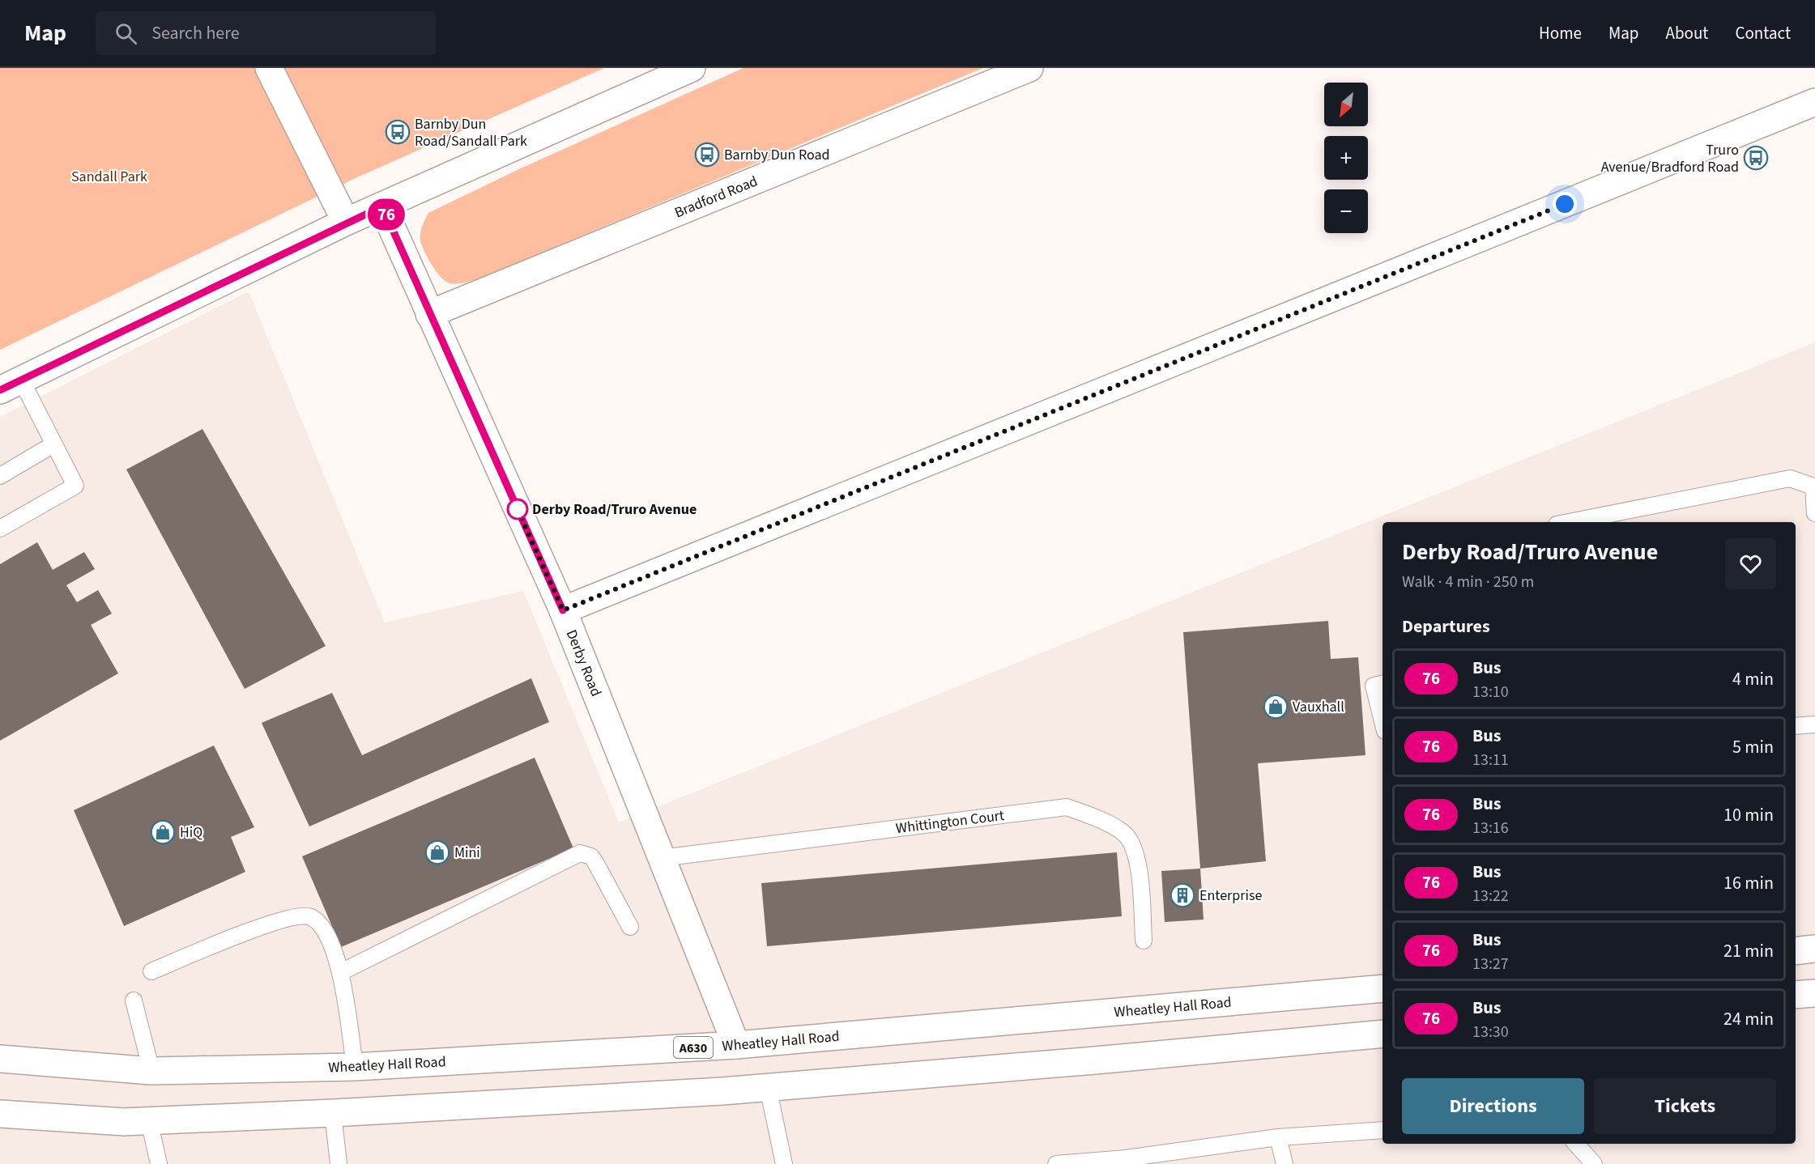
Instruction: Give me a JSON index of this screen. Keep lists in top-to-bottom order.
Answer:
{
  "streets": {
    "main road": [
      "Bradford Road",
      "Derby Road",
      "Wheatley Hall Road",
      "A630"
    ],
    "lane": ["Whittington Court"]
  },
  "crossings": [
    ["Bradford Road", "Derby Road"],
    ["Derby Road", "Whittington Court"],
    ["Derby Road", "Wheatley Hall Road"]
  ],
  "parks": ["Sandall Park"],
  "places": {
    "bus stop": ["Barnby Dun Road/Sandall Park", "Barnby Dun Road", "Truro Avenue/Bradford Road"],
    "other": ["Derby Road/Truro Avenue"],
    "shop": ["Vauxhall", "HiQ", "Mini"],
    "building": ["Enterprise"]
  },
  "lines": ["bus line 76"],
  "north": "bottom left",
  "page": {
    "header": "Map",
    "search": "Search here",
    "nav": [
      "Home",
      "Map",
      "About",
      "Contact"
    ],
    "on_map": "76",
    "map_buttons": ["+", "−"],
    "heading": [
      ["Derby Road/Truro Avenue", "Walk · 4 min · 250 m"],
      "Departures"
    ],
    "list": [
      {
        "mark": "76",
        "name": "Bus",
        "note": "13:10",
        "value": "4 min"
      },
      {
        "mark": "76",
        "name": "Bus",
        "note": "13:11",
        "value": "5 min"
      },
      {
        "mark": "76",
        "name": "Bus",
        "note": "13:16",
        "value": "10 min"
      },
      {
        "mark": "76",
        "name": "Bus",
        "note": "13:22",
        "value": "16 min"
      },
      {
        "mark": "76",
        "name": "Bus",
        "note": "13:27",
        "value": "21 min"
      },
      {
        "mark": "76",
        "name": "Bus",
        "note": "13:30",
        "value": "24 min"
      }
    ],
    "buttons": ["Directions", "Tickets"]
  }
}
